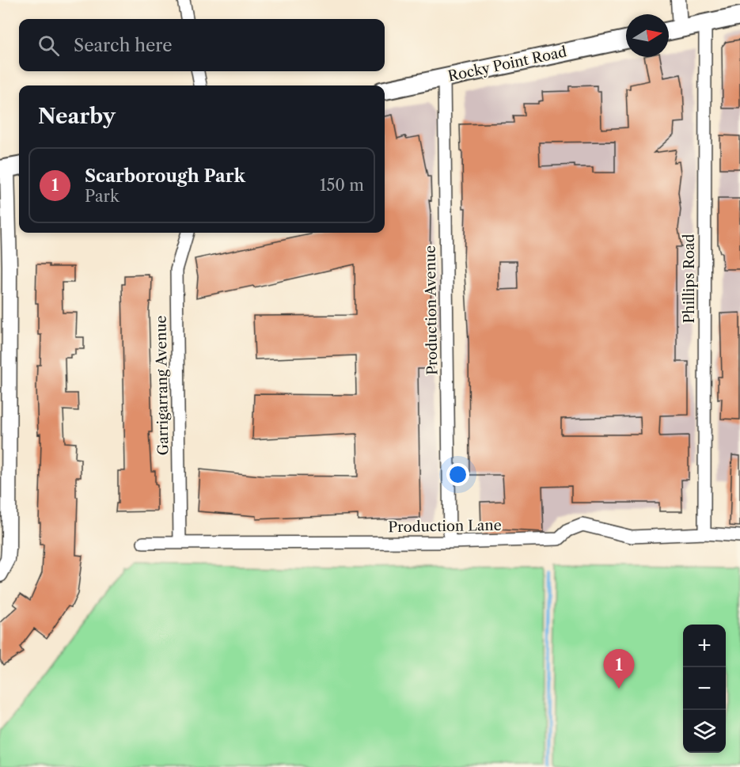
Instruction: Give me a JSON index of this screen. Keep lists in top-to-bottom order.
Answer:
{
  "streets": {
    "main road": ["Rocky Point Road"],
    "street": [
      "Phillips Road",
      "Production Avenue",
      "Garrigarrang Avenue",
      "Production Lane"
    ]
  },
  "crossings": [
    ["Rocky Point Road", "Production Avenue"],
    ["Phillips Road", "Production Lane"],
    ["Production Avenue", "Production Lane"],
    ["Garrigarrang Avenue", "Production Lane"]
  ],
  "north": "right",
  "page": {
    "search": "Search here",
    "heading": "Nearby",
    "list": [
      {
        "mark": "1",
        "name": "Scarborough Park",
        "note": "Park",
        "value": "150 m"
      }
    ],
    "map_buttons": ["+", "−"],
    "pins": "1"
  }
}
